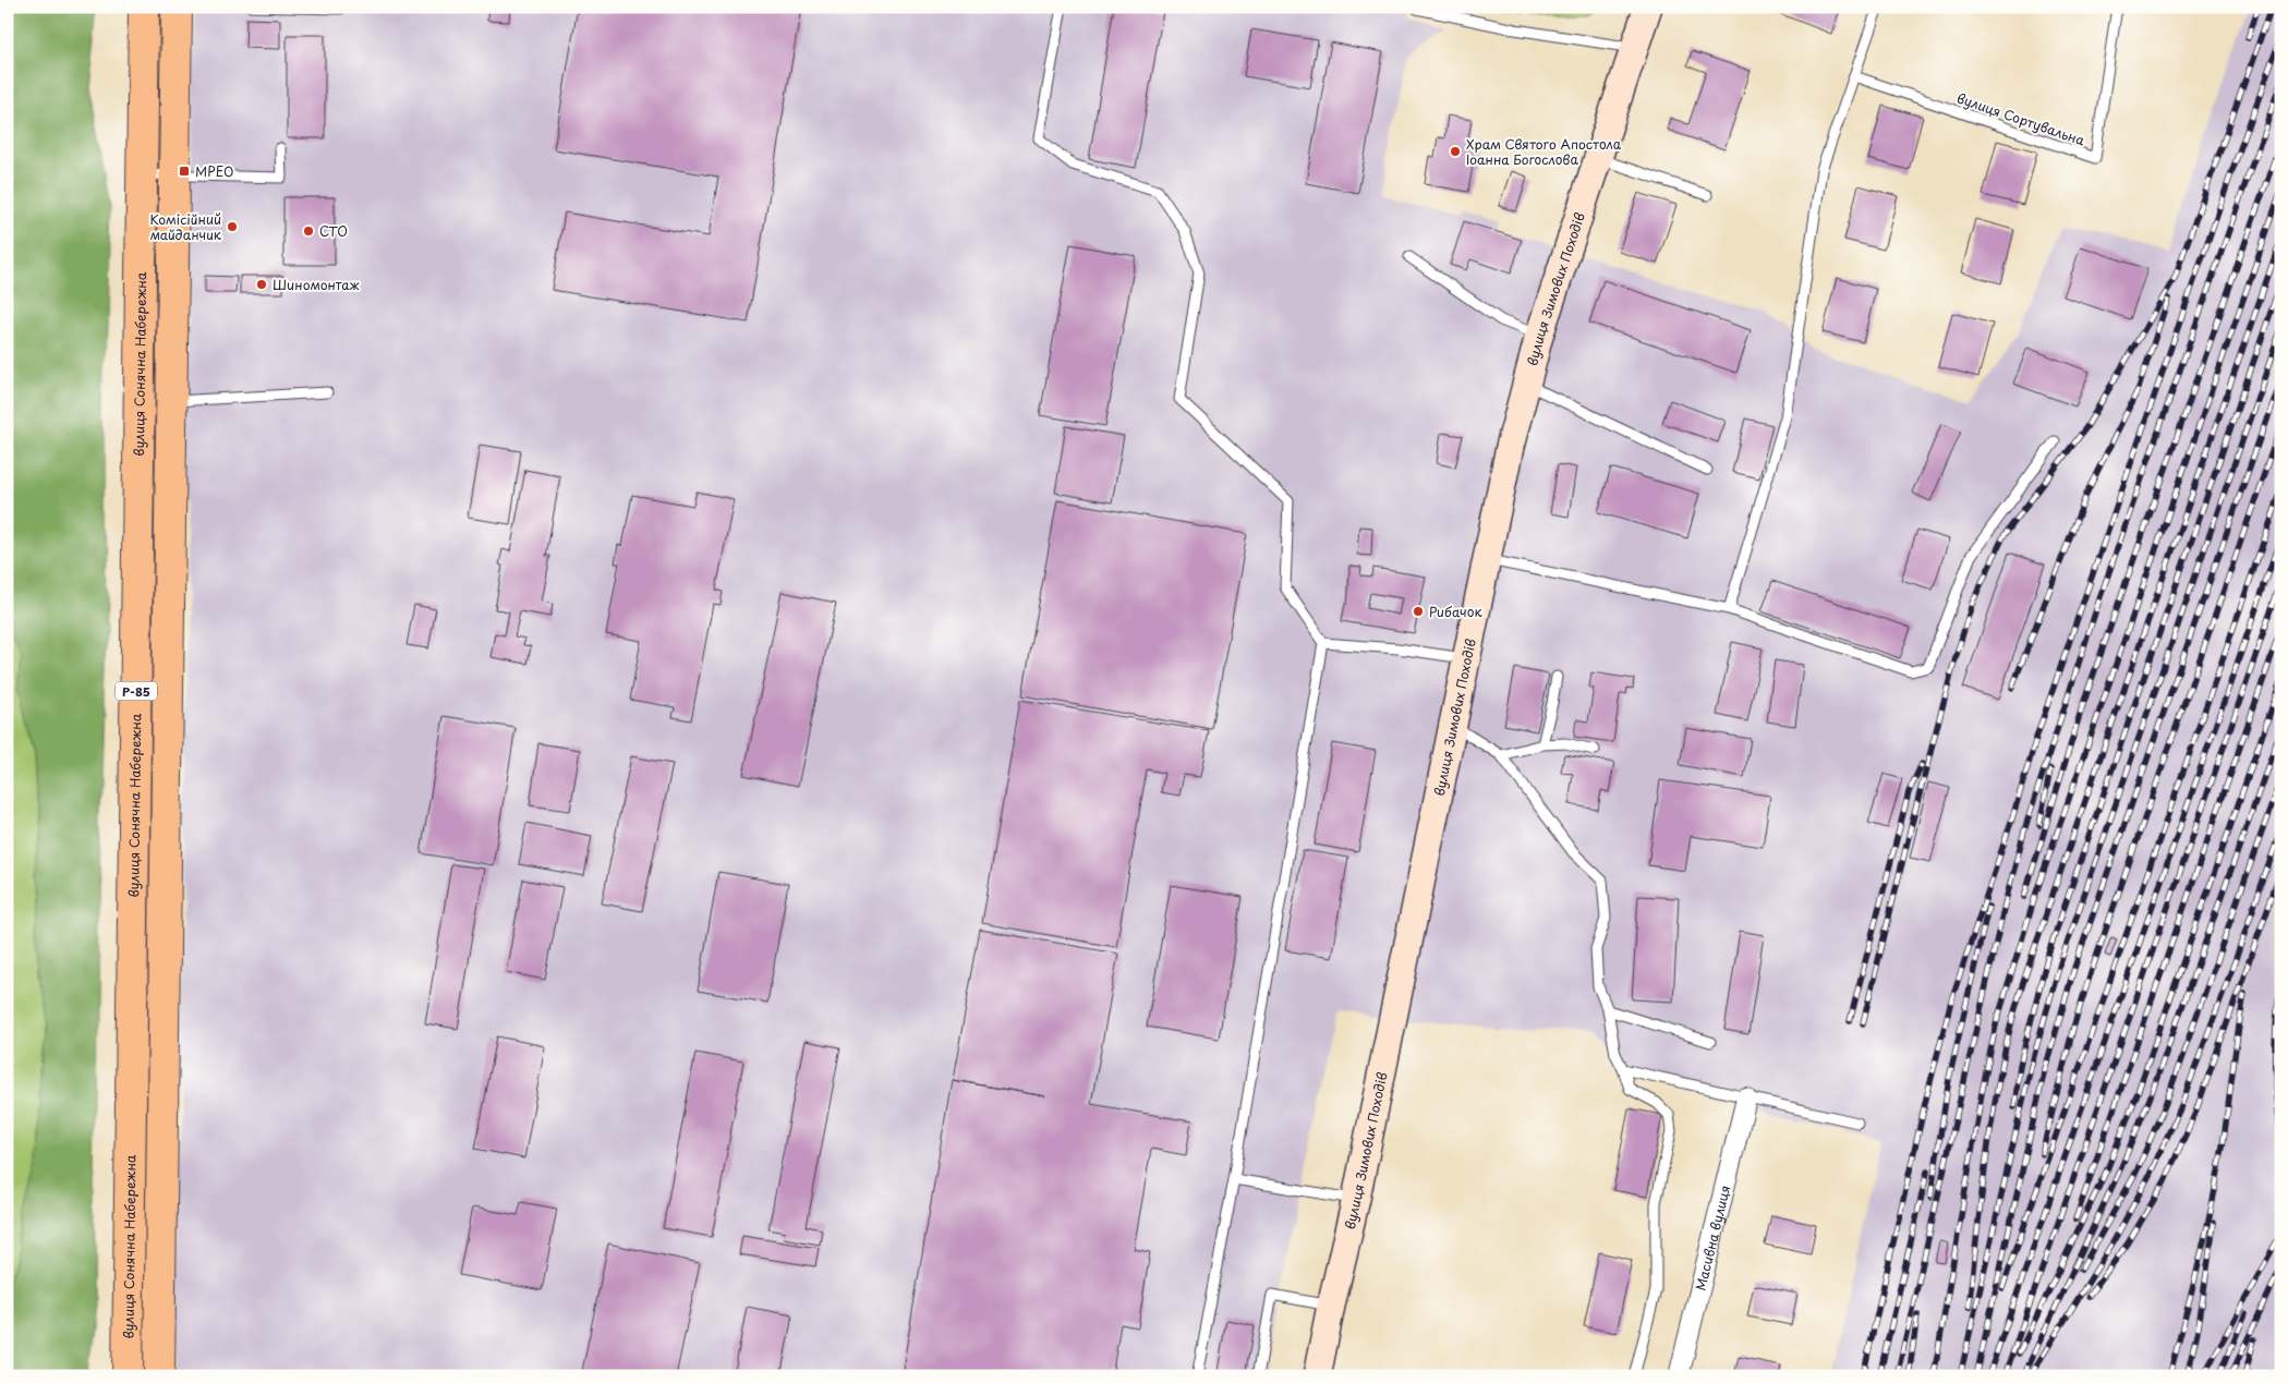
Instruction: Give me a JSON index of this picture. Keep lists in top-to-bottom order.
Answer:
{
  "streets": {
    "main road": ["вулиця Зимових Походів", "вулиця Сонячна Набережна", "Р-85"],
    "street": ["Масивна вулиця"],
    "lane": ["вулиця Сортувальна"]
  },
  "places": {
    "other": [
      "Храм Святого Апостола Іоанна Богослова",
      "Комісійний майданчик",
      "СТО",
      "Шиномонтаж",
      "Рибачок"
    ],
    "transit": ["МРЕО"]
  }
}
